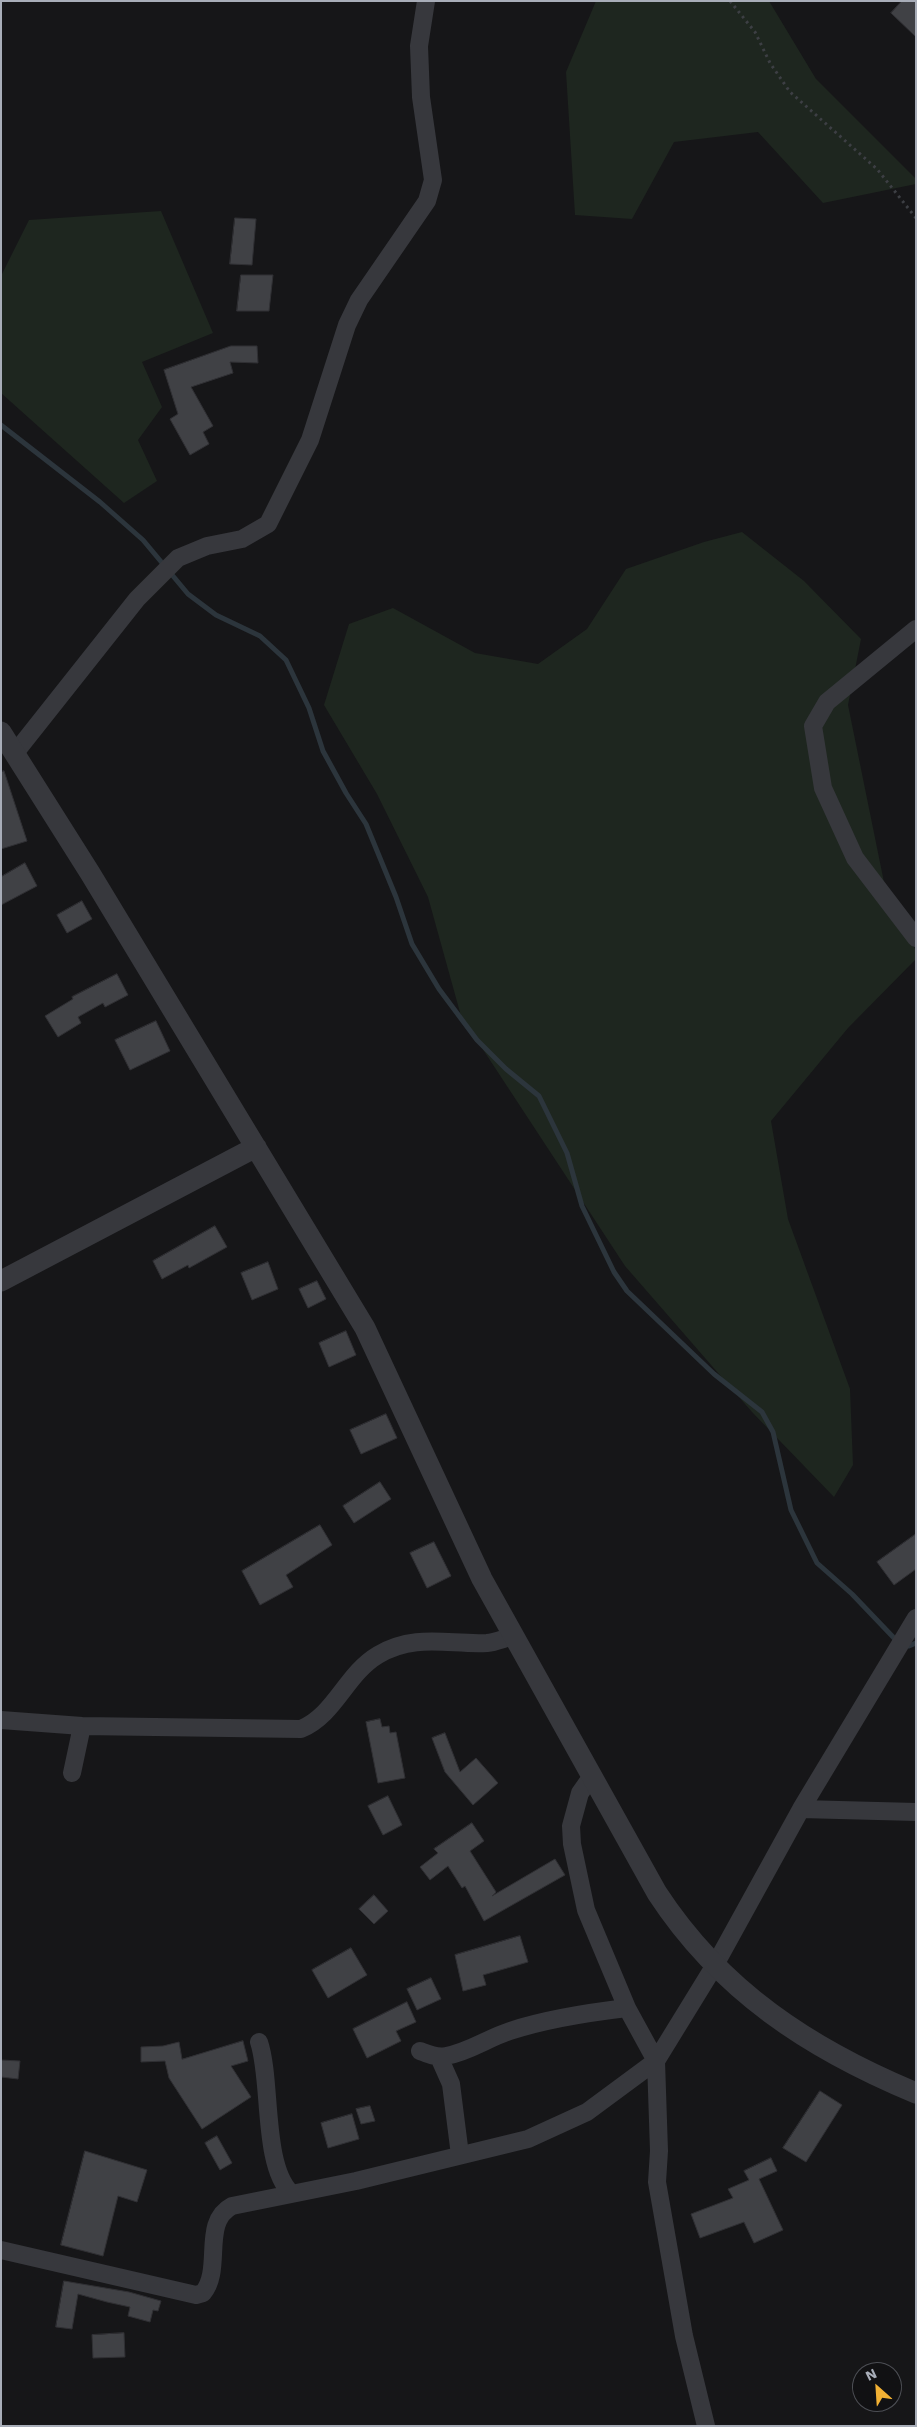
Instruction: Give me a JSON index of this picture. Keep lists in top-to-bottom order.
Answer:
{
  "north": "top left"
}
